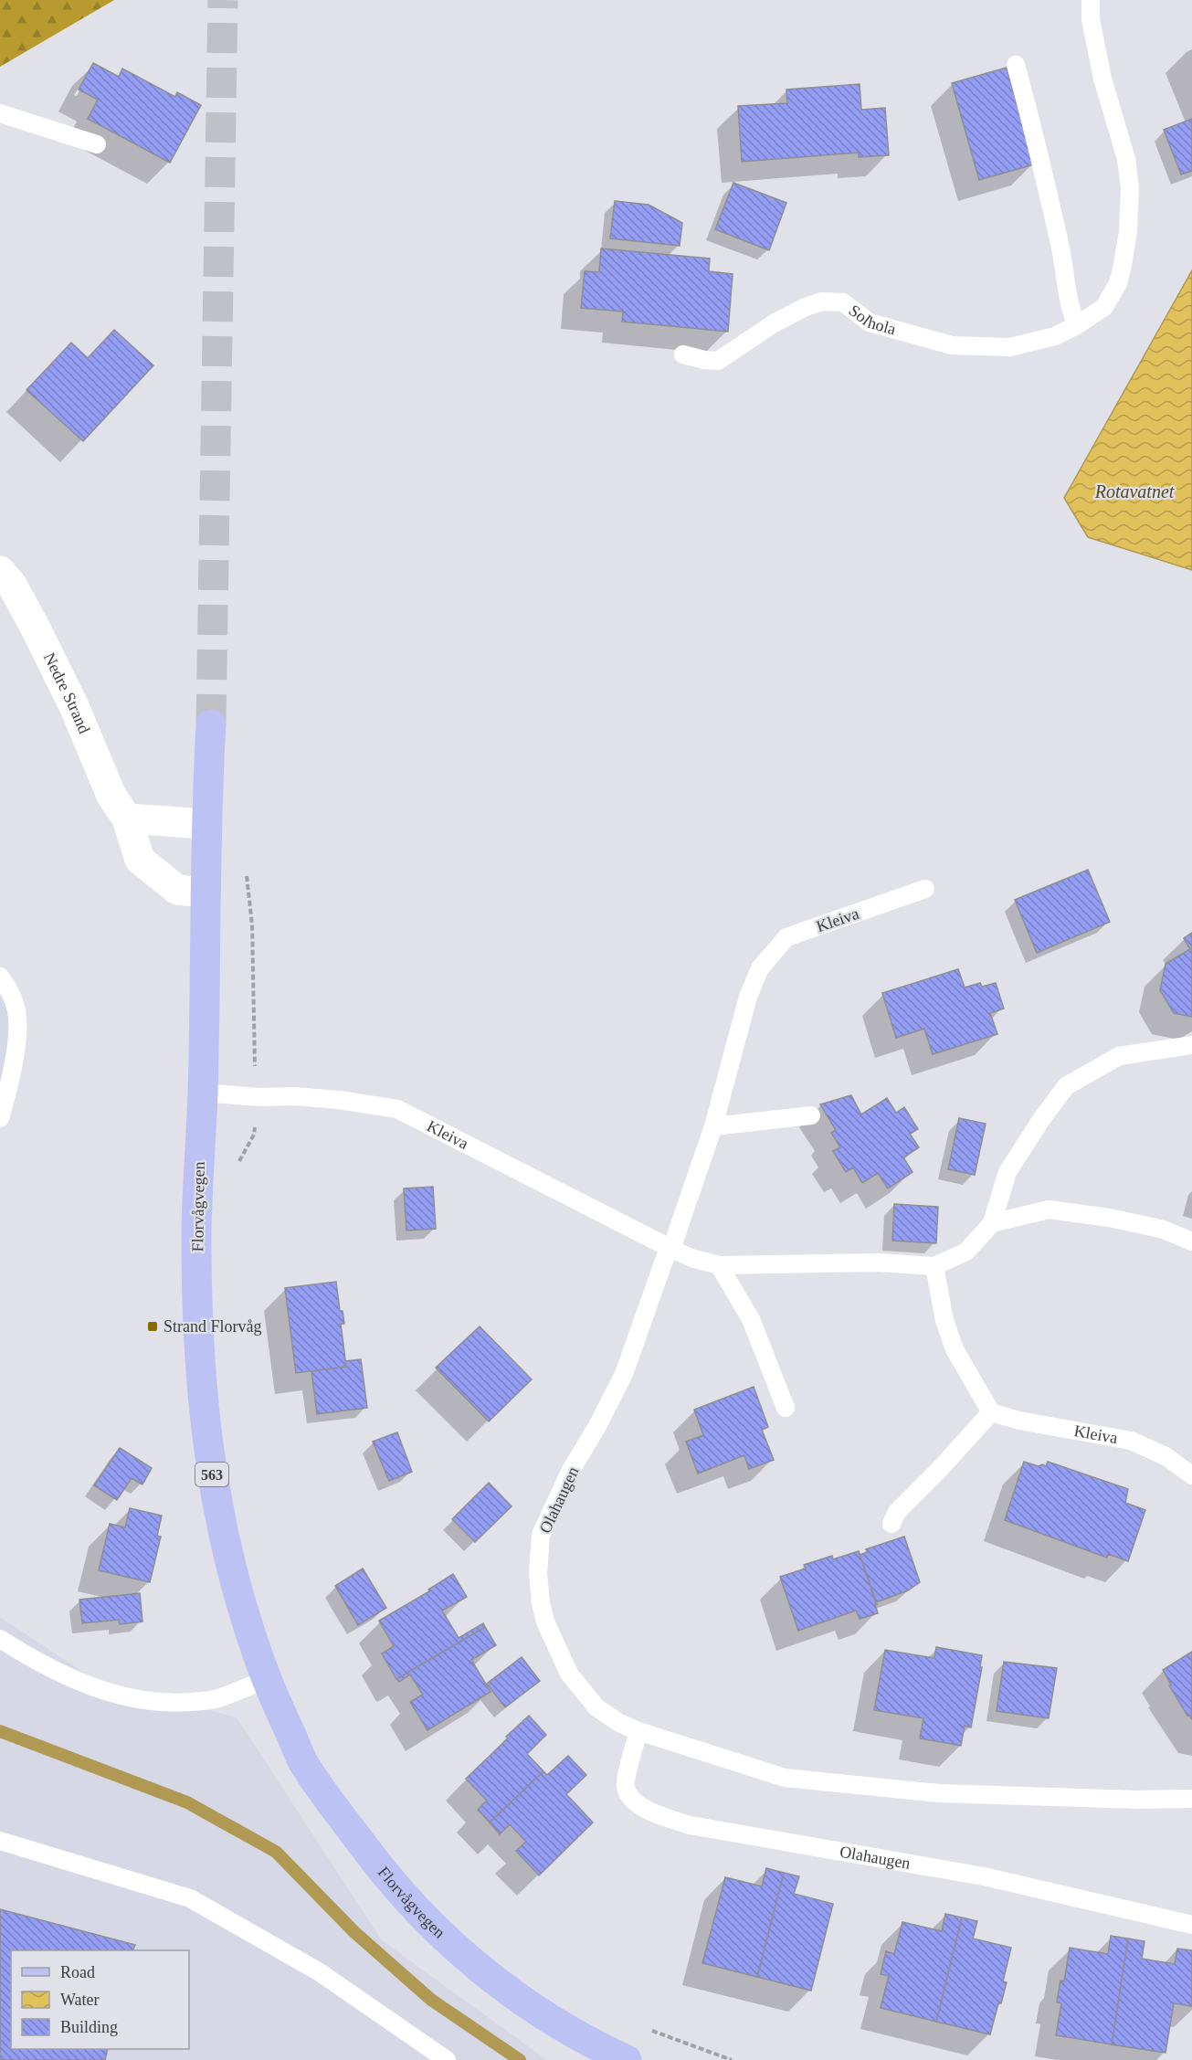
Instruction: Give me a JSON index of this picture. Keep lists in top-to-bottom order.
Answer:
{
  "streets": {
    "main road": ["Florvågvegen", "563"],
    "street": ["Nedre Strand"],
    "lane": ["Solhola", "Kleiva", "Olahaugen"]
  },
  "crossings": [
    ["Nedre Strand", "Florvågvegen"],
    ["Kleiva", "Florvågvegen"],
    ["Kleiva", "Olahaugen"]
  ],
  "water": ["Rotavatnet"],
  "places": {
    "transit": ["Strand Florvåg"]
  },
  "legend": ["Road", "Water", "Building"]
}
